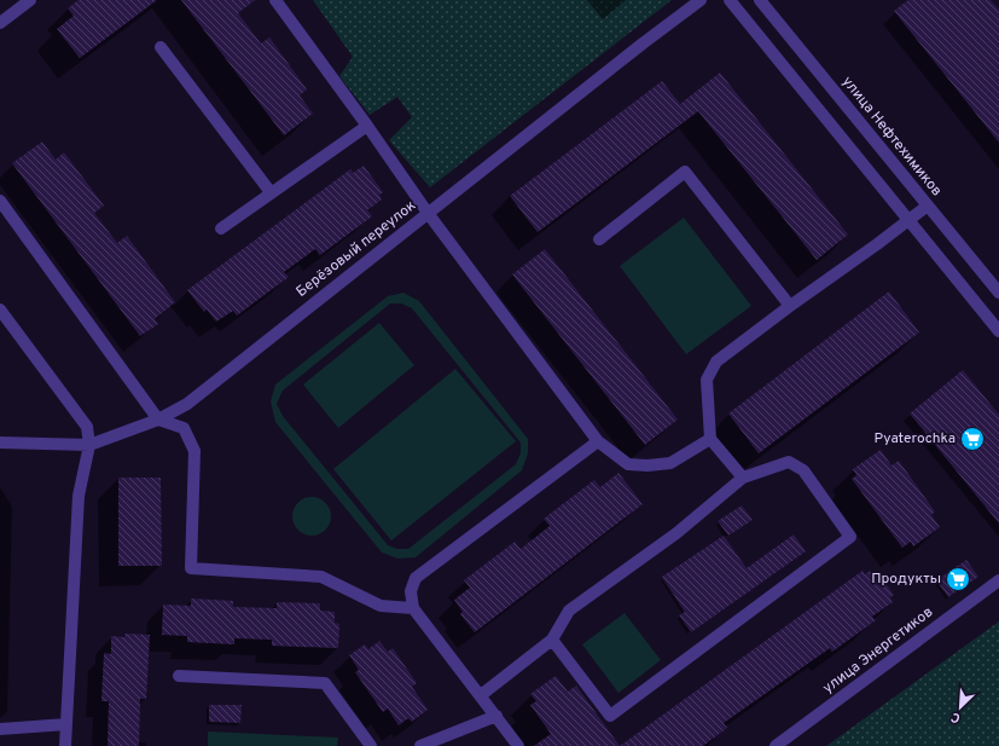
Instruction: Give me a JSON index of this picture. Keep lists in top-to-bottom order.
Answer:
{
  "streets": {
    "street": ["улица Нефтехимиков", "Берёзовый переулок", "улица Энергетиков"]
  },
  "places": {
    "supermarket": ["Pyaterochka", "Продукты"]
  },
  "north": "bottom left"
}
